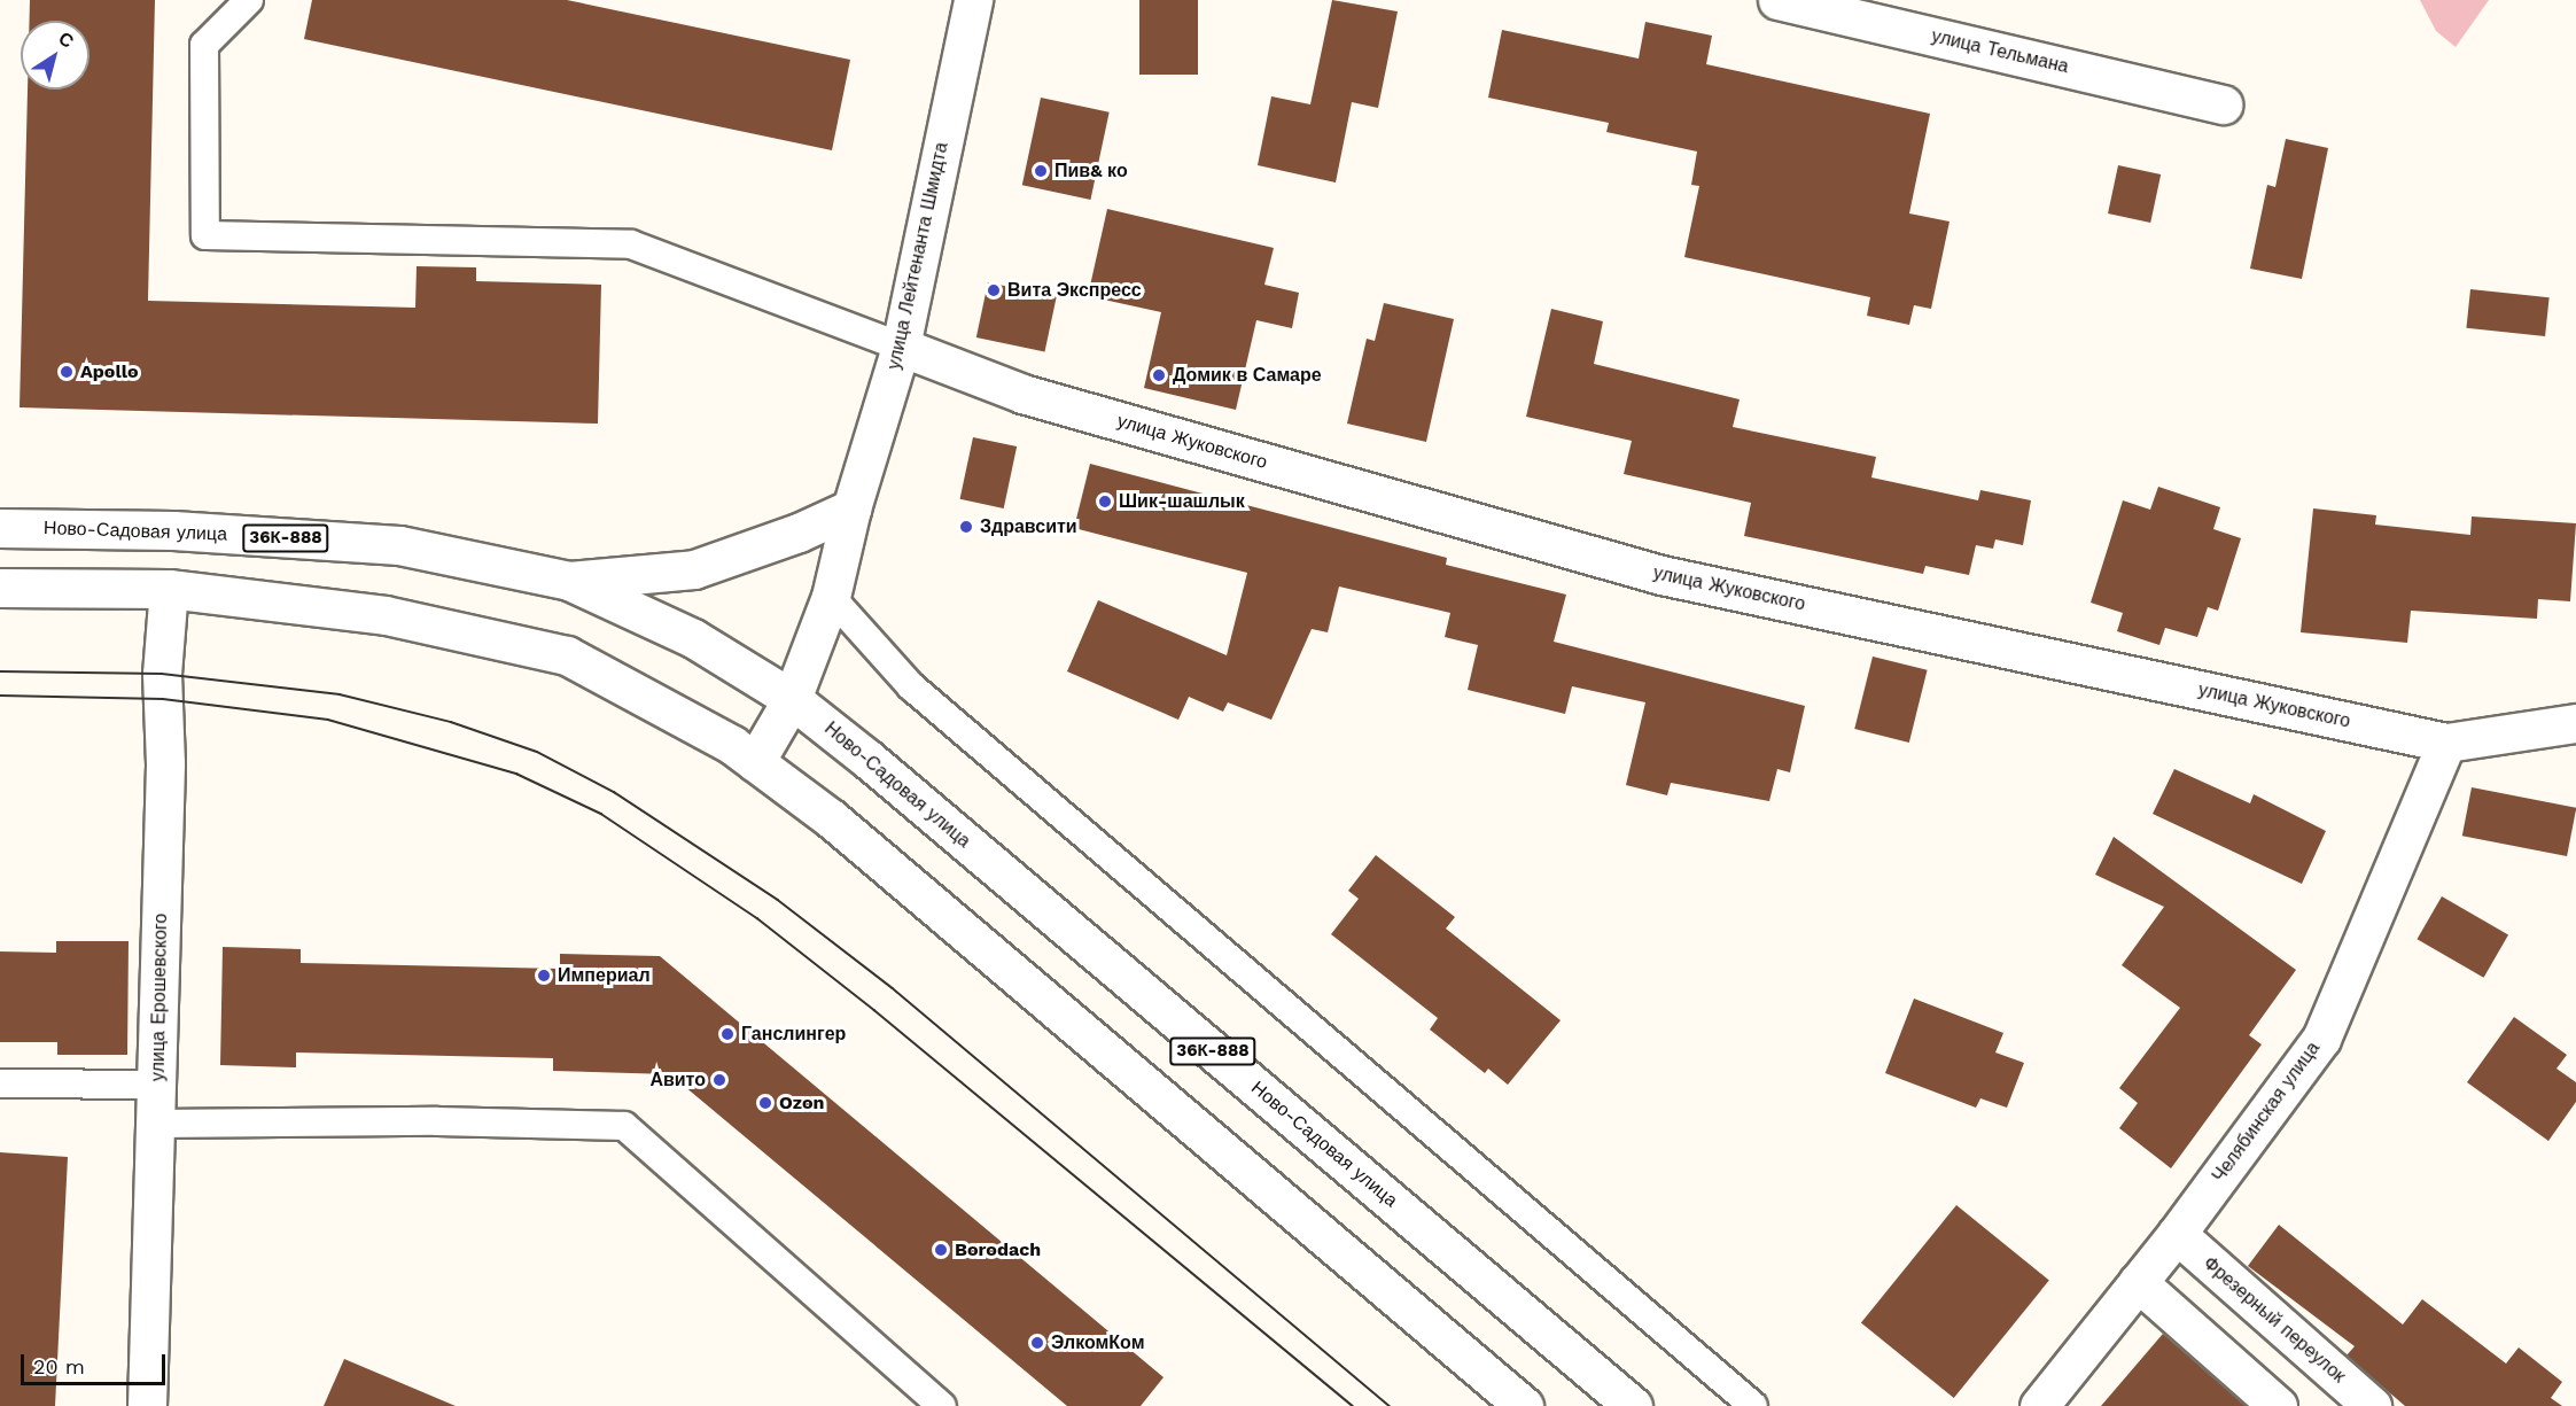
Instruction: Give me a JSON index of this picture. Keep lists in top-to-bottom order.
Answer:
{
  "streets": {
    "street": [
      "улица Тельмана",
      "улица Лейтенанта Шмидта",
      "улица Жуковского",
      "Ново-Садовая улица",
      "36К-888",
      "улица Ерошевского",
      "Челябинская улица",
      "Фрезерный переулок"
    ]
  },
  "crossings": [
    ["улица Лейтенанта Шмидта", "улица Жуковского"],
    ["улица Лейтенанта Шмидта", "Ново-Садовая улица"],
    ["улица Жуковского", "Челябинская улица"],
    ["Челябинская улица", "Фрезерный переулок"]
  ],
  "places": [
    "Пив& ко",
    "Вита Экспресс",
    "Apollo",
    "Домик в Самаре",
    "Шик-шашлык",
    "Здравсити",
    "Империал",
    "Ганслингер",
    "Авито",
    "Ozon",
    "Borodach",
    "ЭлкомКом"
  ],
  "scale_bar": "20 m",
  "north": "top right"
}
